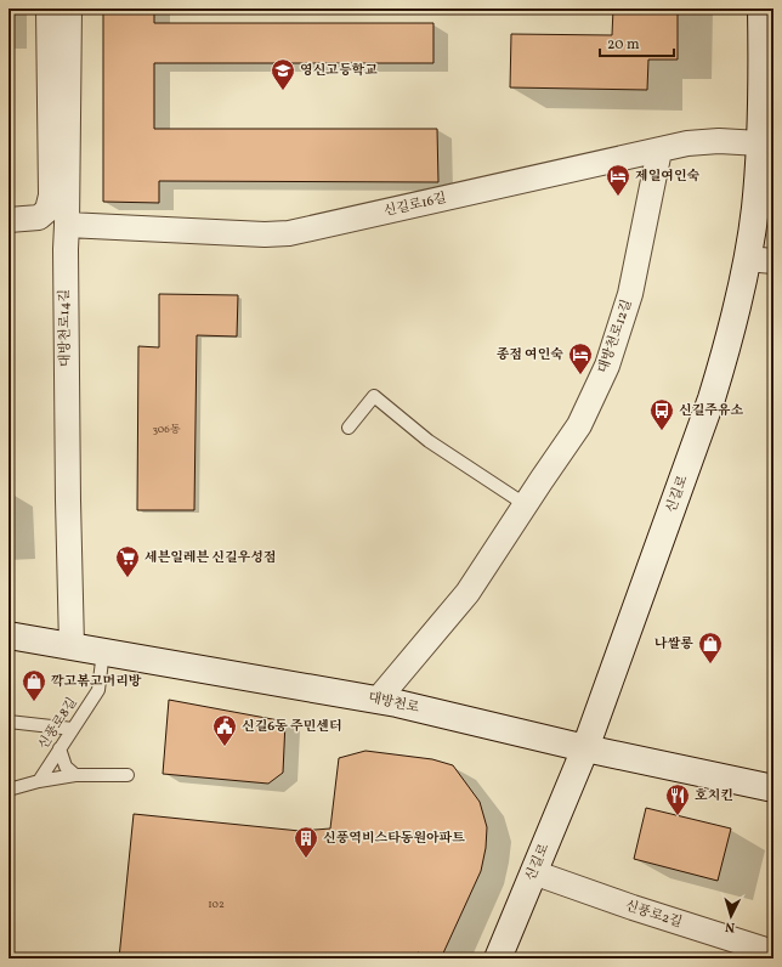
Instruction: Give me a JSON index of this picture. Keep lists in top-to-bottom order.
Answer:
{
  "streets": {
    "main road": ["신길로", "대방천로"],
    "street": [
      "신길로16길",
      "대방천로14길",
      "대방천로12길",
      "신풍로2길"
    ],
    "lane": ["신풍로8길"]
  },
  "crossings": [
    ["신길로16길", "대방천로14길"],
    ["신길로16길", "대방천로12길"],
    ["신길로16길", "신길로"],
    ["대방천로14길", "대방천로"],
    ["대방천로12길", "대방천로"],
    ["신길로", "대방천로"],
    ["신길로", "신풍로2길"],
    ["대방천로", "신풍로8길"]
  ],
  "places": {
    "school or university": ["영신고등학교"],
    "hotel": ["제일여인숙", "종점 여인숙"],
    "bus stop": ["신길주유소"],
    "supermarket": ["세븐일레븐 신길우성점"],
    "shop": ["나쌀롱", "깍고볶고머리방"],
    "public building": ["신길6동 주민센터"],
    "restaurant": ["호치킨"],
    "building": ["신풍역비스타동원아파트"]
  },
  "house_numbers": ["306동", "102"],
  "scale_bar": "20 m",
  "north": "bottom"
}
